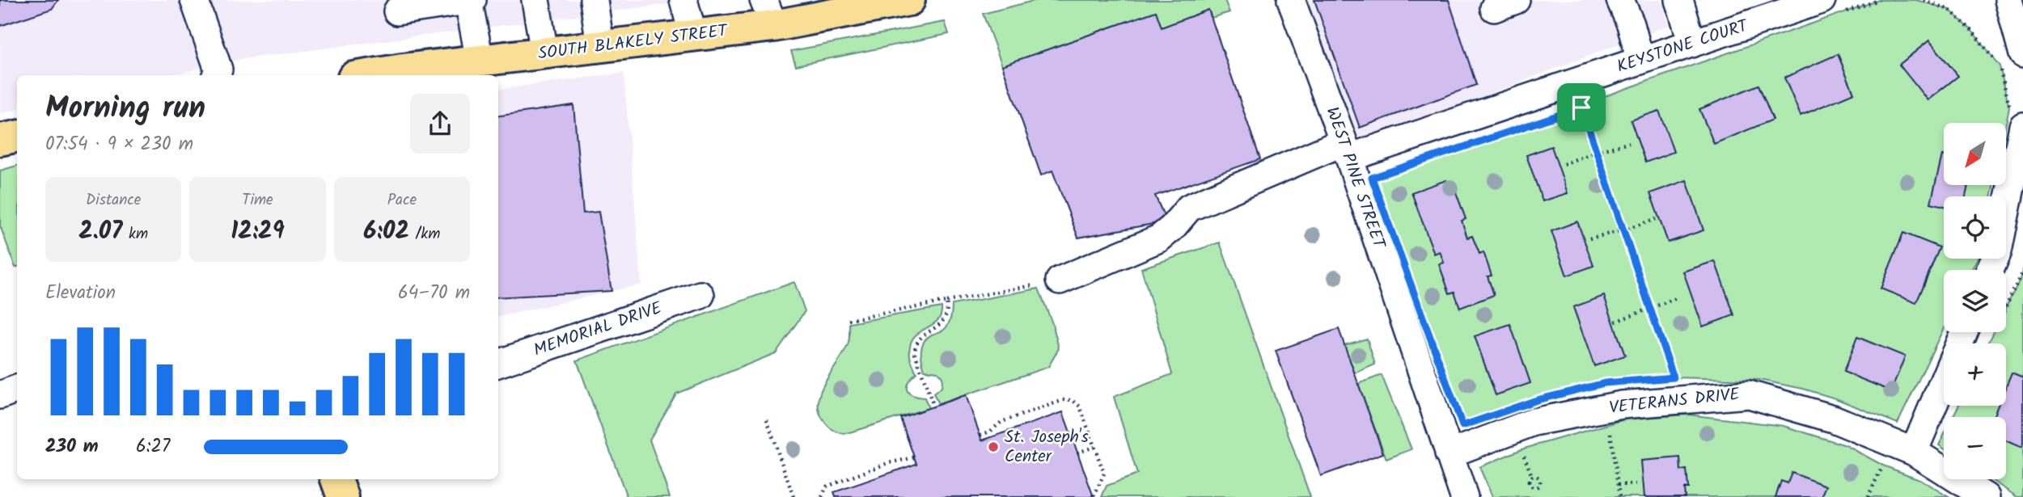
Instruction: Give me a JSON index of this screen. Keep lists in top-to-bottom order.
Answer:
{
  "streets": {
    "main road": ["SOUTH BLAKELY STREET"],
    "street": [
      "KEYSTONE COURT",
      "WEST PINE STREET",
      "MEMORIAL DRIVE",
      "VETERANS DRIVE"
    ]
  },
  "crossings": [
    ["KEYSTONE COURT", "WEST PINE STREET"],
    ["WEST PINE STREET", "VETERANS DRIVE"]
  ],
  "places": ["St. Joseph's Center"],
  "north": "bottom left",
  "page": {
    "heading": ["Morning run", "07:54 · 9 × 230 m"],
    "map_buttons": ["+", "−"],
    "stats": [
      ["Distance", "2.07 km"],
      ["Time", "12:29"],
      ["Pace", "6:02 /km"]
    ],
    "chart": ["Elevation", "64–70 m"],
    "list": [
      {
        "name": "230 m",
        "note": "6:27"
      }
    ]
  }
}
